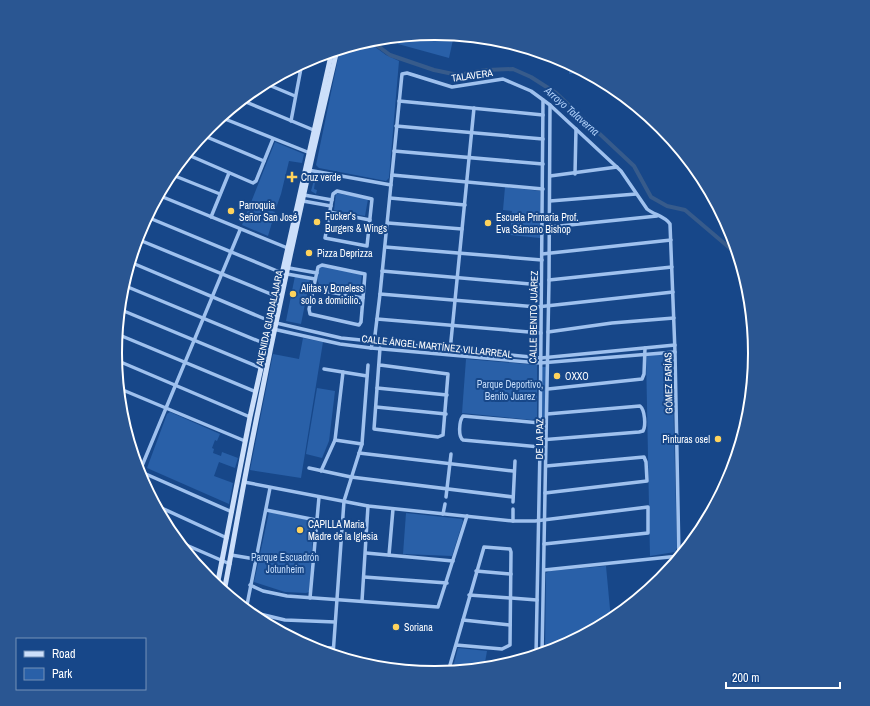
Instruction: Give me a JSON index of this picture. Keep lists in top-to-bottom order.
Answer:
{
  "streets": {
    "main road": ["AVENIDA GUADALAJARA"],
    "street": [
      "TALAVERA",
      "CALLE BENITO JUÁREZ",
      "CALLE ÁNGEL MARTÍNEZ VILLARREAL",
      "GÓMEZ FARÍAS",
      "DE LA PAZ"
    ]
  },
  "crossings": [
    ["TALAVERA", "CALLE BENITO JUÁREZ"],
    ["TALAVERA", "GÓMEZ FARÍAS"],
    ["TALAVERA", "DE LA PAZ"],
    ["CALLE BENITO JUÁREZ", "CALLE ÁNGEL MARTÍNEZ VILLARREAL"],
    ["AVENIDA GUADALAJARA", "CALLE ÁNGEL MARTÍNEZ VILLARREAL"],
    ["CALLE ÁNGEL MARTÍNEZ VILLARREAL", "GÓMEZ FARÍAS"],
    ["CALLE ÁNGEL MARTÍNEZ VILLARREAL", "DE LA PAZ"]
  ],
  "water": ["Arroyo Talaverna"],
  "parks": ["Parque Deportivo, Benito Juarez", "Parque Escuadrón Jotunheim"],
  "places": {
    "health": ["Cruz verde"],
    "other": [
      "Parroquia Señor San José",
      "Fucker's Burgers & Wings",
      "Escuela Primaria Prof. Eva Sámano Bishop",
      "Pizza Deprizza",
      "Alitas y Boneless solo a domicilio.",
      "OXXO",
      "Pinturas osel",
      "CAPILLA Maria Madre de la Iglesia",
      "Soriana"
    ]
  },
  "legend": ["Road", "Park"],
  "scale_bar": "200 m"
}
